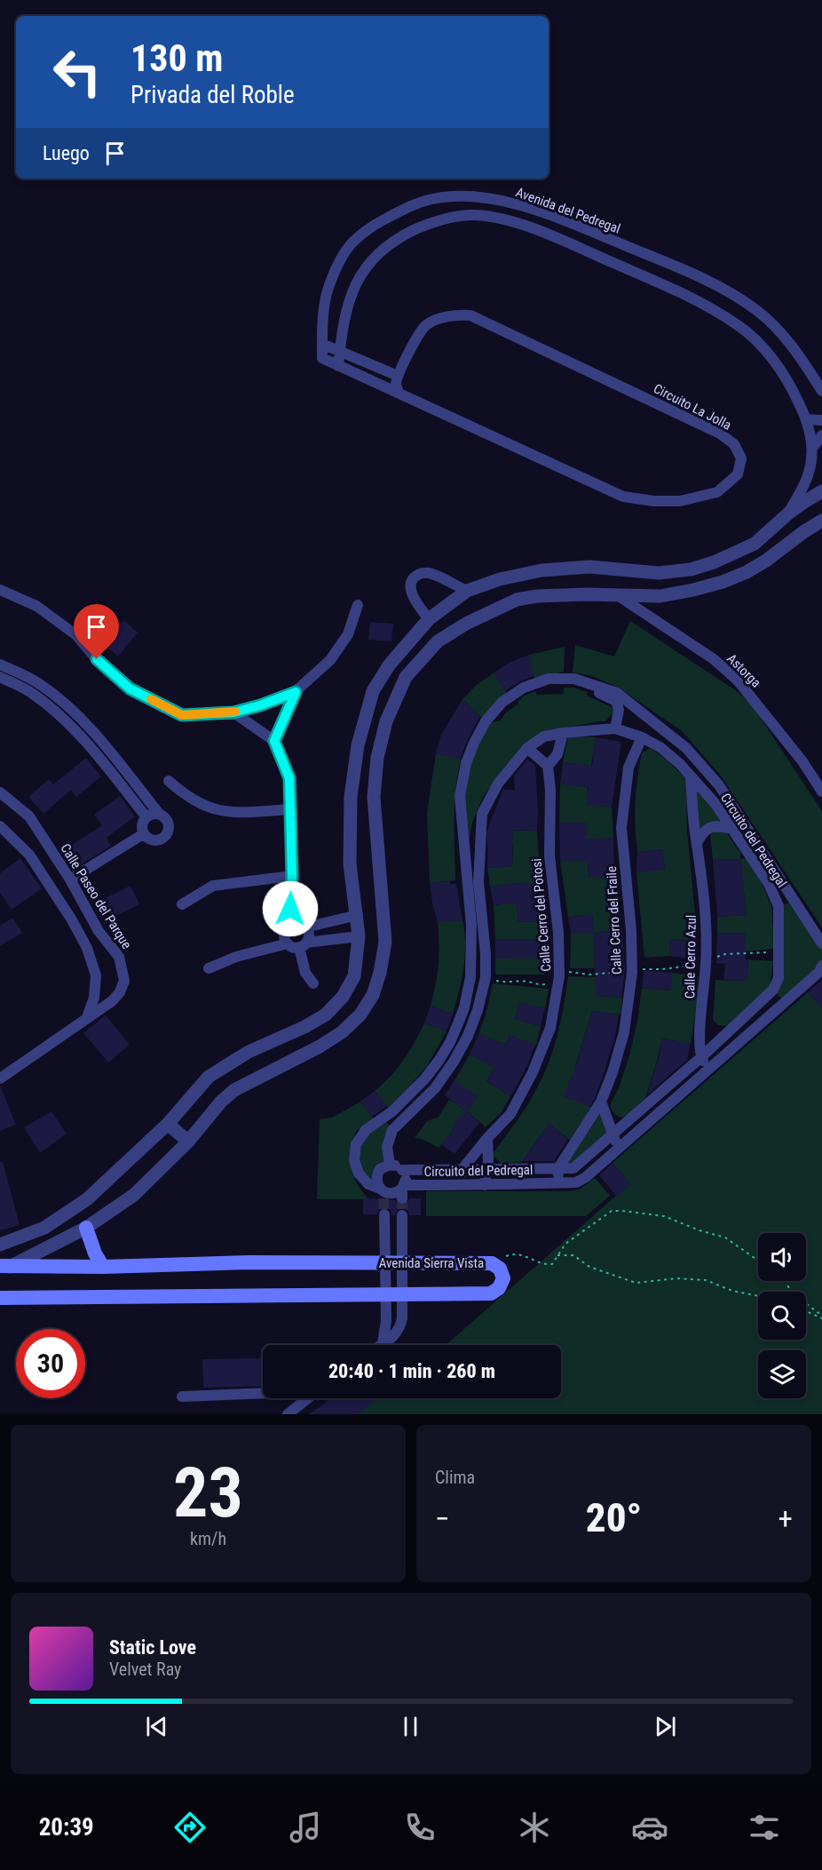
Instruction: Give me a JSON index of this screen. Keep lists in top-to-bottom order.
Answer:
{
  "streets": {
    "main road": ["Avenida Sierra Vista"],
    "street": [
      "Avenida del Pedregal",
      "Circuito La Jolla",
      "Astorga",
      "Circuito del Pedregal",
      "Calle Paseo del Parque",
      "Calle Cerro del Potosi",
      "Calle Cerro del Fraile",
      "Calle Cerro Azul"
    ]
  },
  "crossings": [
    ["Avenida del Pedregal", "Circuito La Jolla"],
    ["Circuito del Pedregal", "Calle Cerro del Potosi"],
    ["Circuito del Pedregal", "Calle Cerro del Fraile"],
    ["Circuito del Pedregal", "Calle Cerro Azul"]
  ],
  "page": {
    "turn": ["130 m", "Privada del Roble"],
    "then": "Luego",
    "limit": "30",
    "trip": "20:40 · 1 min · 260 m",
    "tile": [
      ["23", "km/h"],
      "Clima"
    ],
    "heat": ["−", "20°", "+"],
    "song": ["Static Love", "Velvet Ray"],
    "tabs": "20:39"
  }
}
